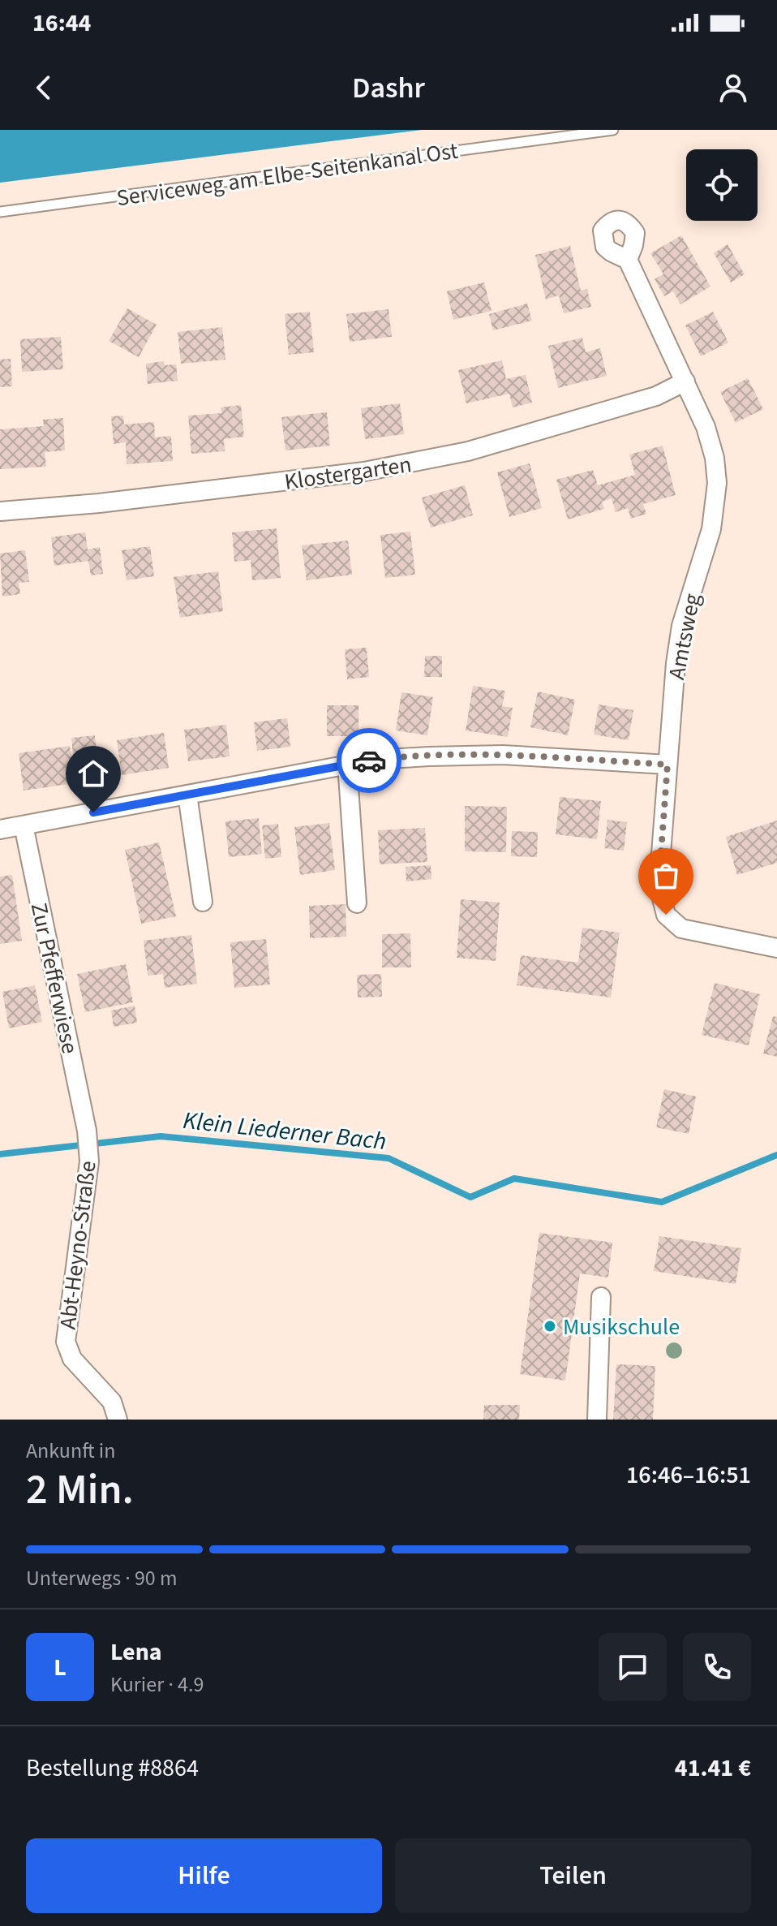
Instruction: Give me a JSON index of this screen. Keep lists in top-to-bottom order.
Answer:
{
  "streets": {
    "street": [
      "Klostergarten",
      "Amtsweg",
      "Zur Pfefferwiese",
      "Abt-Heyno-Straße"
    ],
    "lane": ["Serviceweg am Elbe-Seitenkanal Ost"]
  },
  "crossings": [
    ["Klostergarten", "Amtsweg"],
    ["Zur Pfefferwiese", "Abt-Heyno-Straße"]
  ],
  "water": ["Klein Liederner Bach"],
  "places": ["Musikschule"],
  "page": {
    "status": "16:44",
    "header": "Dashr",
    "heading": ["2 Min.", "Ankunft in", "16:46–16:51"],
    "panel": [
      "Lena",
      "Kurier · 4.9",
      "Bestellung #8864",
      "41.41 €"
    ],
    "bar": "Unterwegs · 90 m",
    "round": "L",
    "buttons": ["Hilfe", "Teilen"]
  }
}
